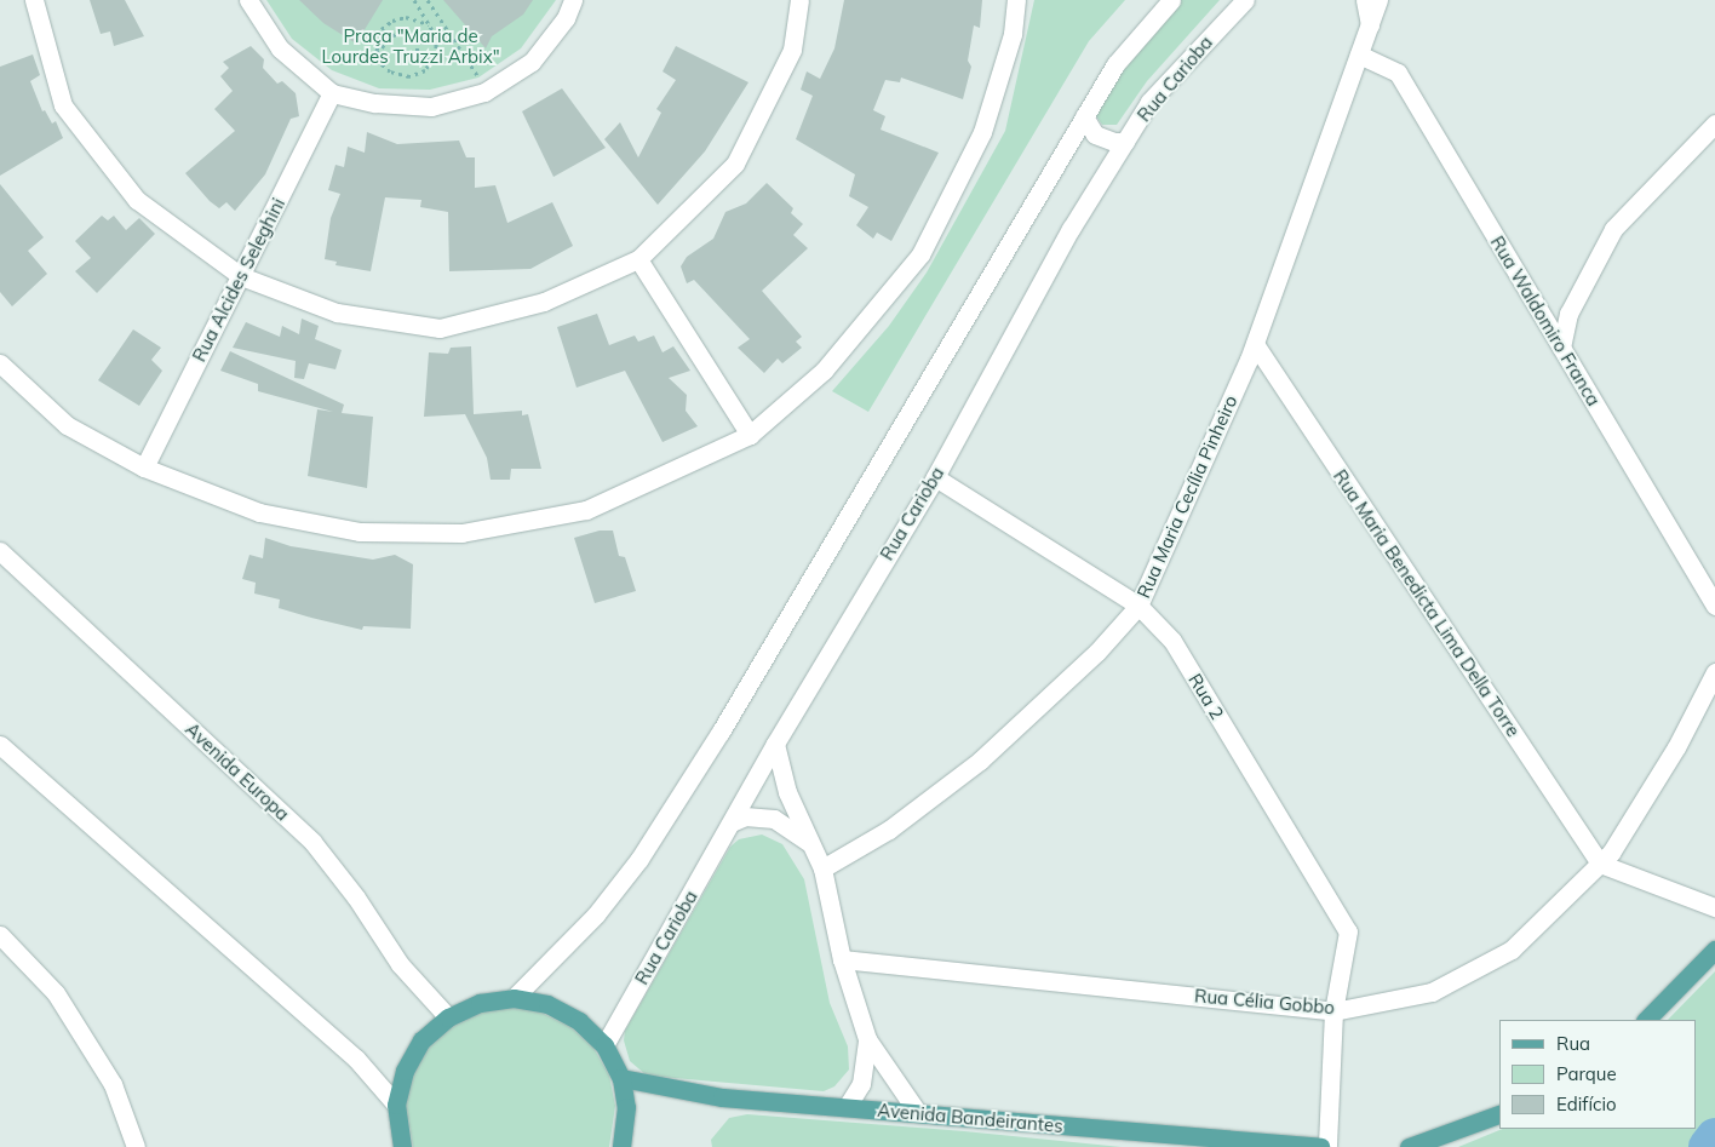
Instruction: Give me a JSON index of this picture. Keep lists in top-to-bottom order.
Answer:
{
  "streets": {
    "main road": ["Avenida Bandeirantes"],
    "street": [
      "Rua Carioba",
      "Rua Alcides Seleghini",
      "Rua Waldomiro Franca",
      "Rua Maria Cecília Pinheiro",
      "Rua Maria Benedicta Lima Della Torre",
      "Rua 2",
      "Avenida Europa",
      "Rua Célia Gobbo"
    ]
  },
  "crossings": [
    ["Rua Carioba", "Rua 2"],
    ["Rua Waldomiro Franca", "Rua Maria Cecília Pinheiro"],
    ["Rua Maria Cecília Pinheiro", "Rua Maria Benedicta Lima Della Torre"],
    ["Rua Maria Cecília Pinheiro", "Rua 2"],
    ["Rua Maria Benedicta Lima Della Torre", "Rua Célia Gobbo"],
    ["Rua 2", "Rua Célia Gobbo"]
  ],
  "parks": ["Praça \"Maria de Lourdes Truzzi Arbix\""],
  "legend": ["Rua", "Parque", "Edifício"]
}
